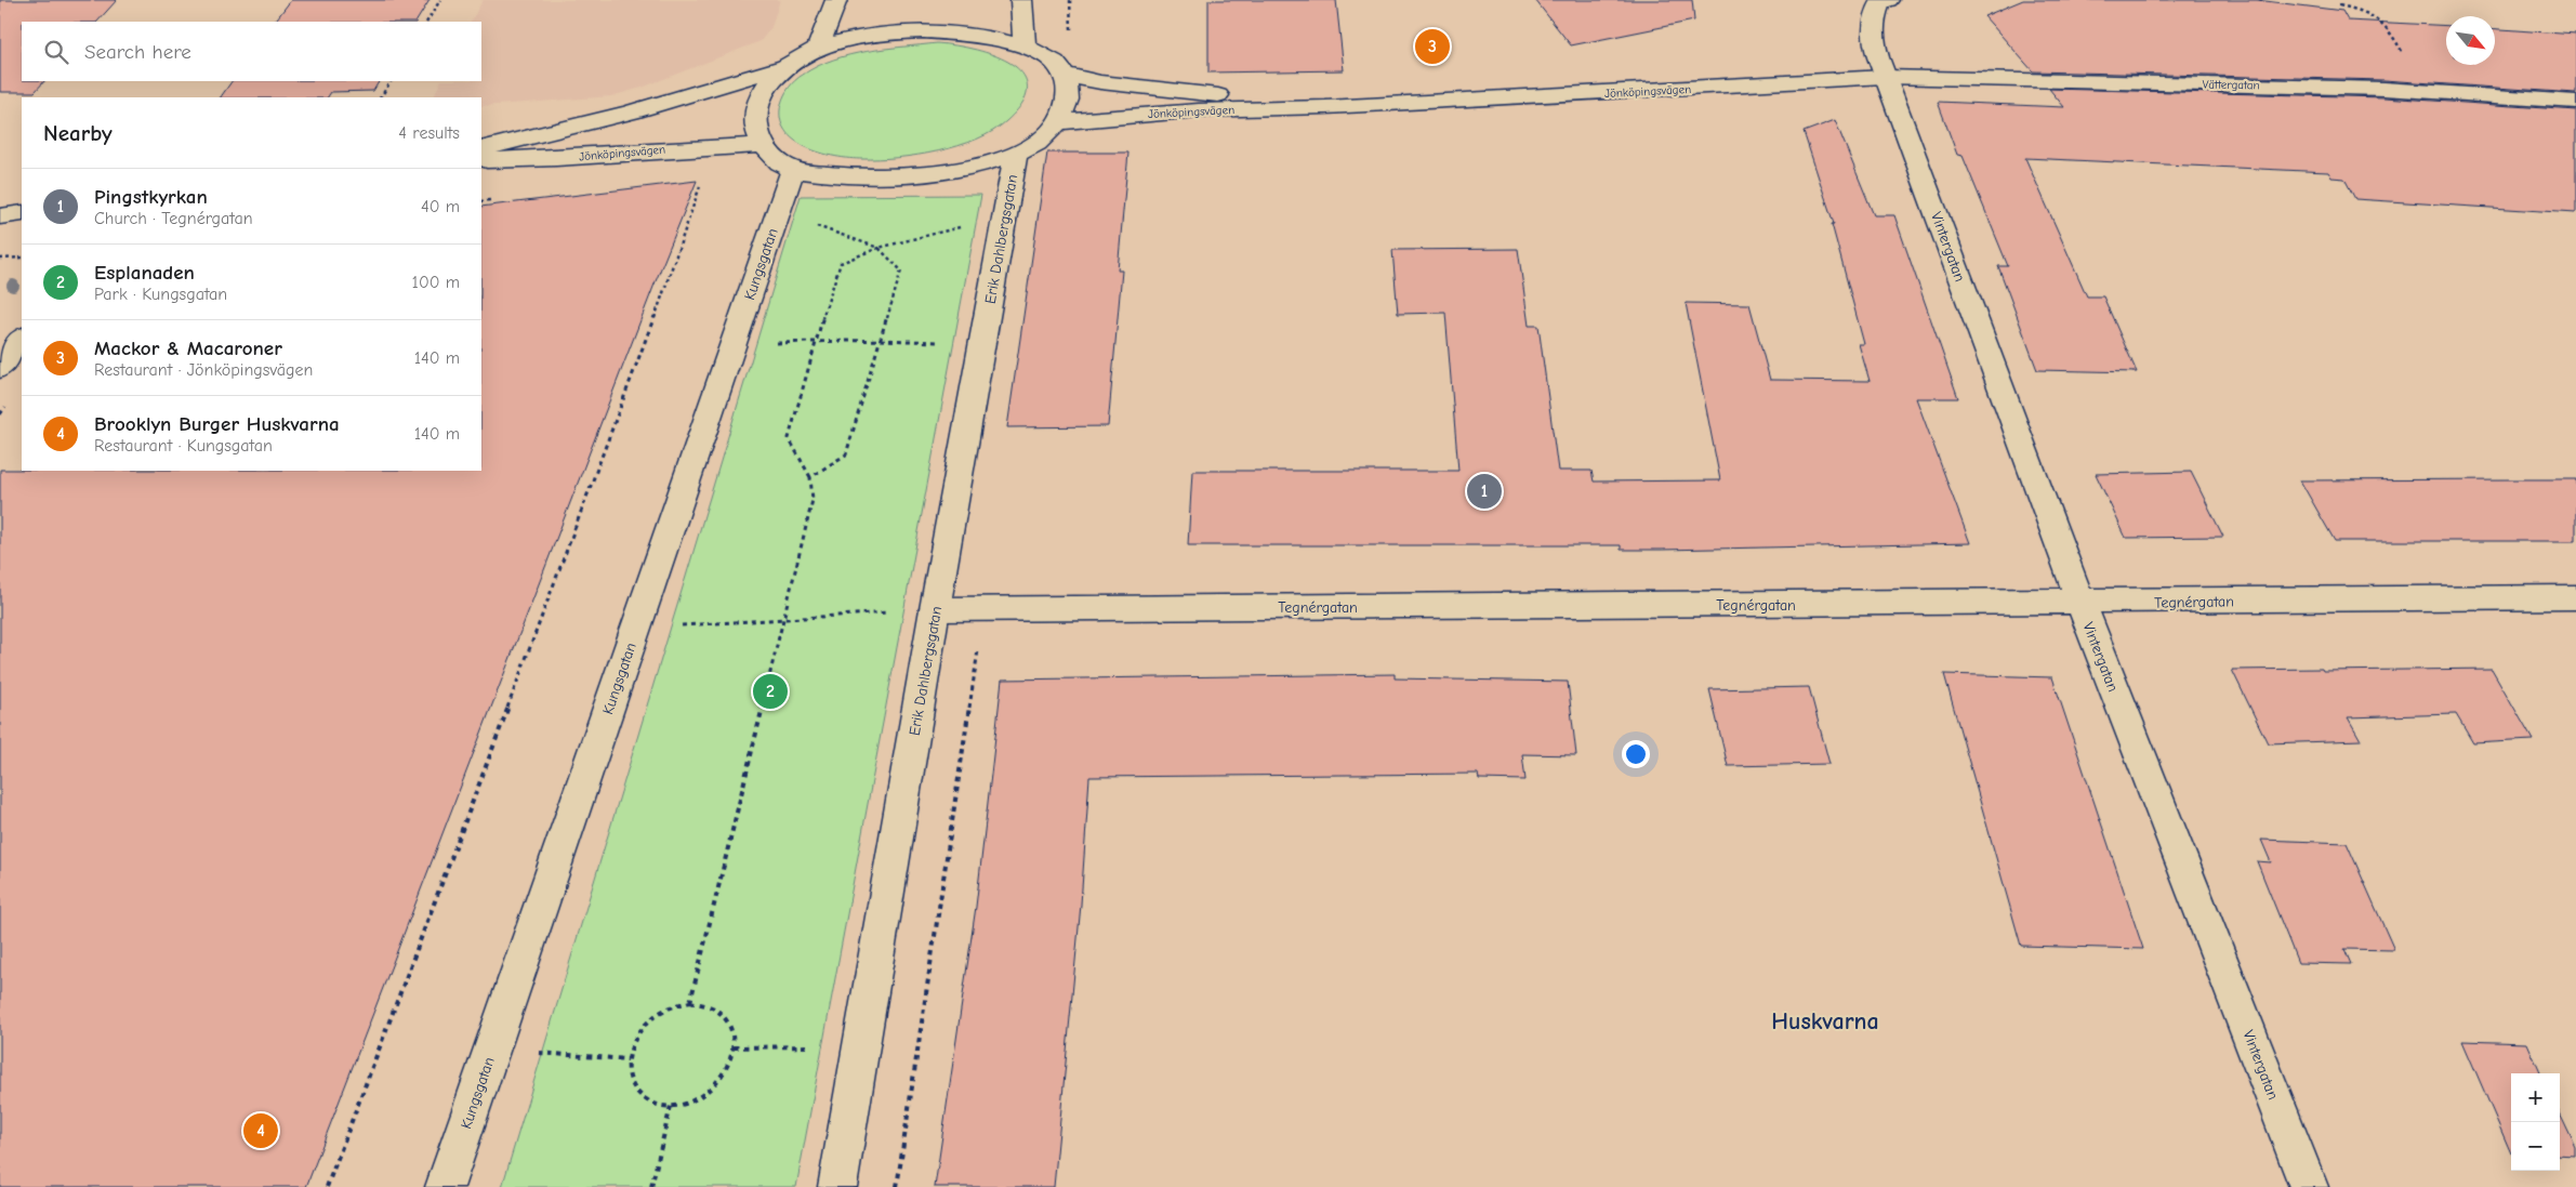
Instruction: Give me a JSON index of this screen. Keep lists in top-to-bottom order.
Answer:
{
  "streets": {
    "street": [
      "Vättergatan",
      "Jönköpingsvägen",
      "Erik Dahlbergsgatan",
      "Vintergatan",
      "Kungsgatan",
      "Tegnérgatan"
    ]
  },
  "crossings": [
    ["Vättergatan", "Jönköpingsvägen"],
    ["Vättergatan", "Vintergatan"],
    ["Jönköpingsvägen", "Vintergatan"],
    ["Erik Dahlbergsgatan", "Tegnérgatan"],
    ["Vintergatan", "Tegnérgatan"]
  ],
  "districts": ["Huskvarna"],
  "north": "bottom right",
  "page": {
    "search": "Search here",
    "pins": [
      "3",
      "1",
      "2",
      "4"
    ],
    "heading": ["Nearby", "4 results"],
    "list": [
      {
        "mark": "1",
        "name": "Pingstkyrkan",
        "note": "Church · Tegnérgatan",
        "value": "40 m"
      },
      {
        "mark": "2",
        "name": "Esplanaden",
        "note": "Park · Kungsgatan",
        "value": "100 m"
      },
      {
        "mark": "3",
        "name": "Mackor & Macaroner",
        "note": "Restaurant · Jönköpingsvägen",
        "value": "140 m"
      },
      {
        "mark": "4",
        "name": "Brooklyn Burger Huskvarna",
        "note": "Restaurant · Kungsgatan",
        "value": "140 m"
      }
    ],
    "map_buttons": ["+", "−"]
  }
}
